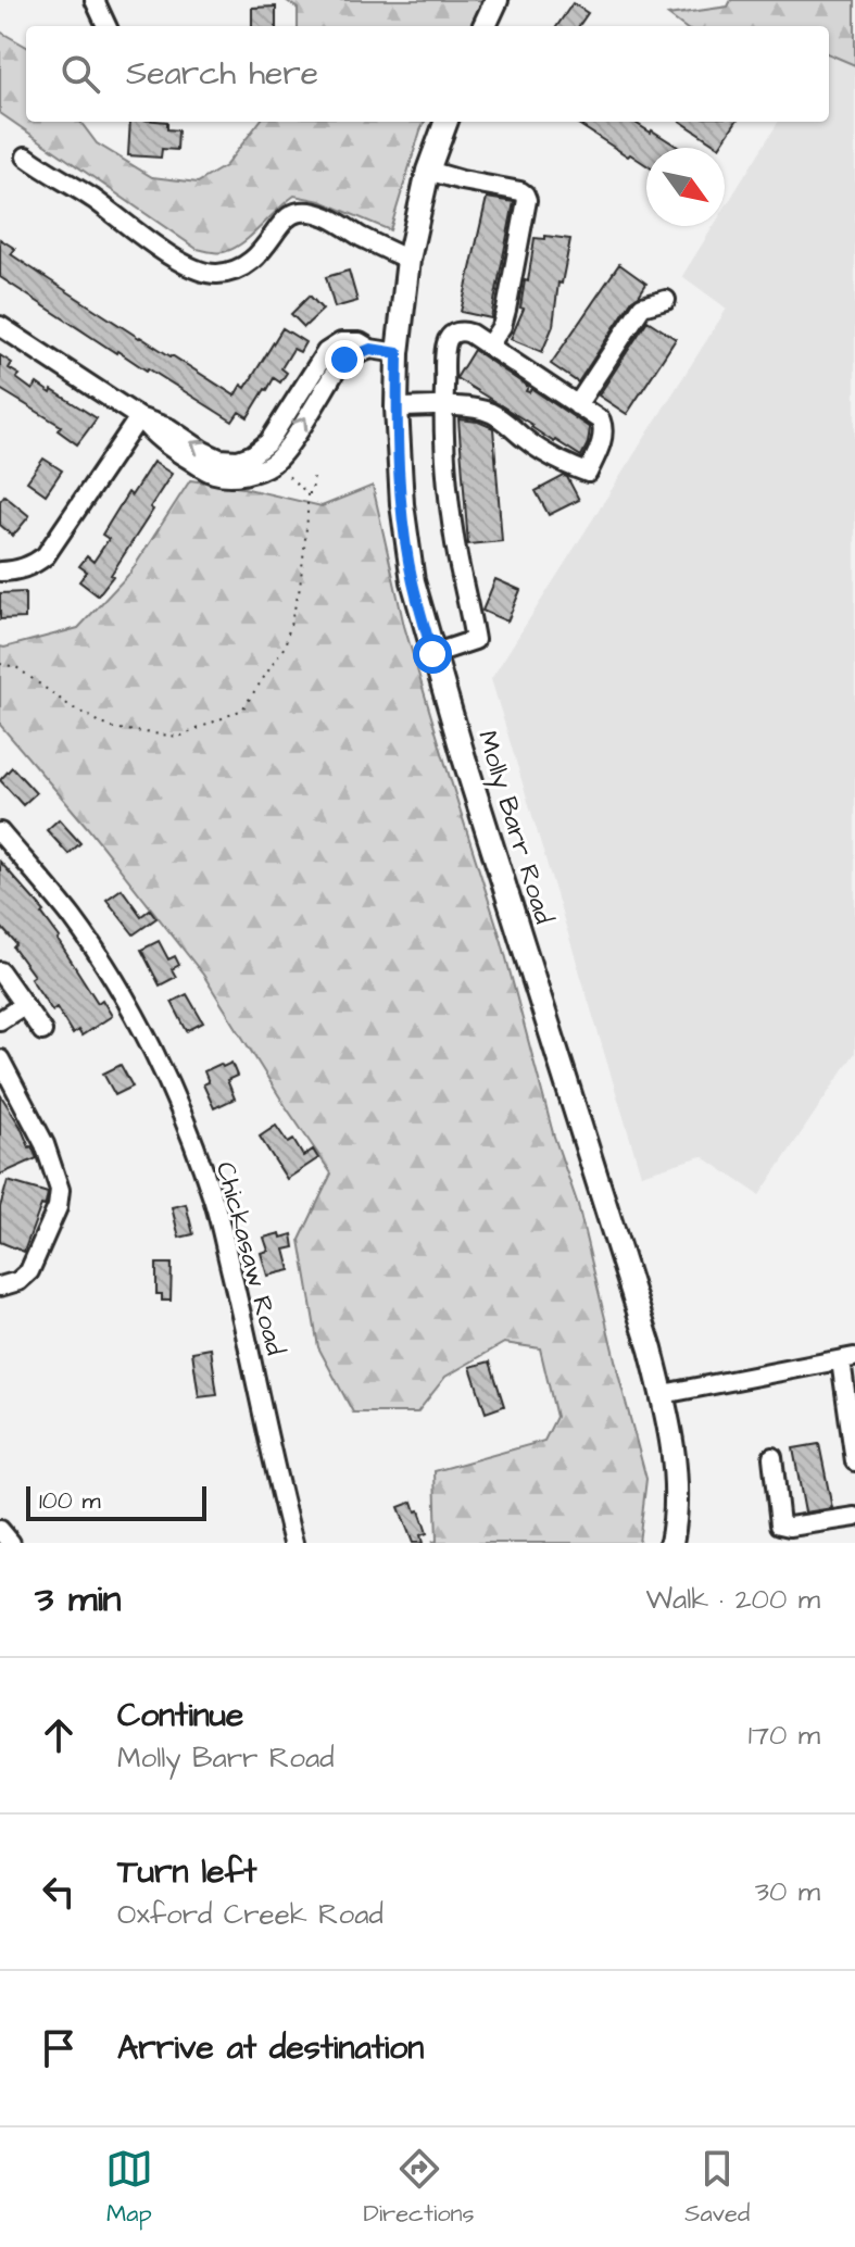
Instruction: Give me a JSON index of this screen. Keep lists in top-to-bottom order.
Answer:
{
  "streets": {
    "main road": ["Molly Barr Road"],
    "street": ["Chickasaw Road"]
  },
  "scale_bar": "100 m",
  "north": "bottom right",
  "page": {
    "search": "Search here",
    "scale": "100 m",
    "heading": ["3 min", "Walk · 200 m"],
    "list": [
      ["Continue", "Molly Barr Road", "170 m"],
      ["Turn left", "Oxford Creek Road", "30 m"],
      "Arrive at destination"
    ],
    "nav": ["Map", "Directions", "Saved"]
  }
}
